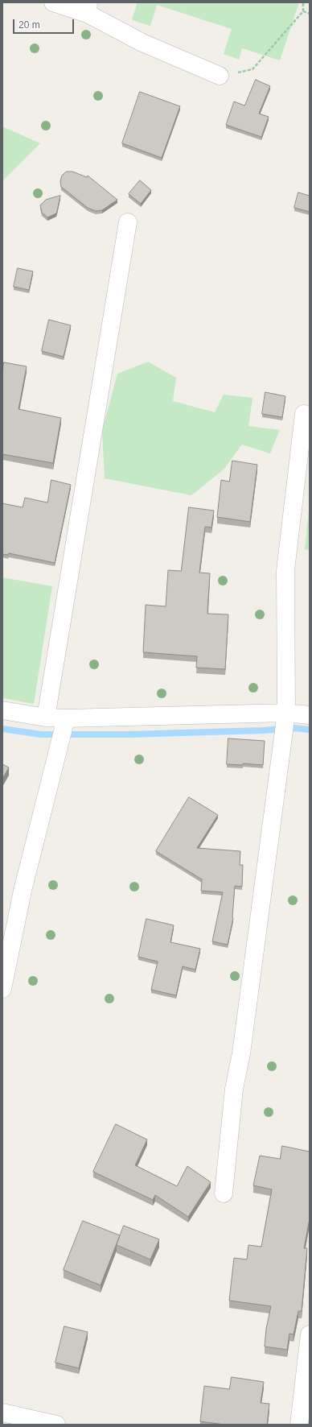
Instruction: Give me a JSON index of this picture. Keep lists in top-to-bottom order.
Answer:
{
  "scale_bar": "20 m"
}
